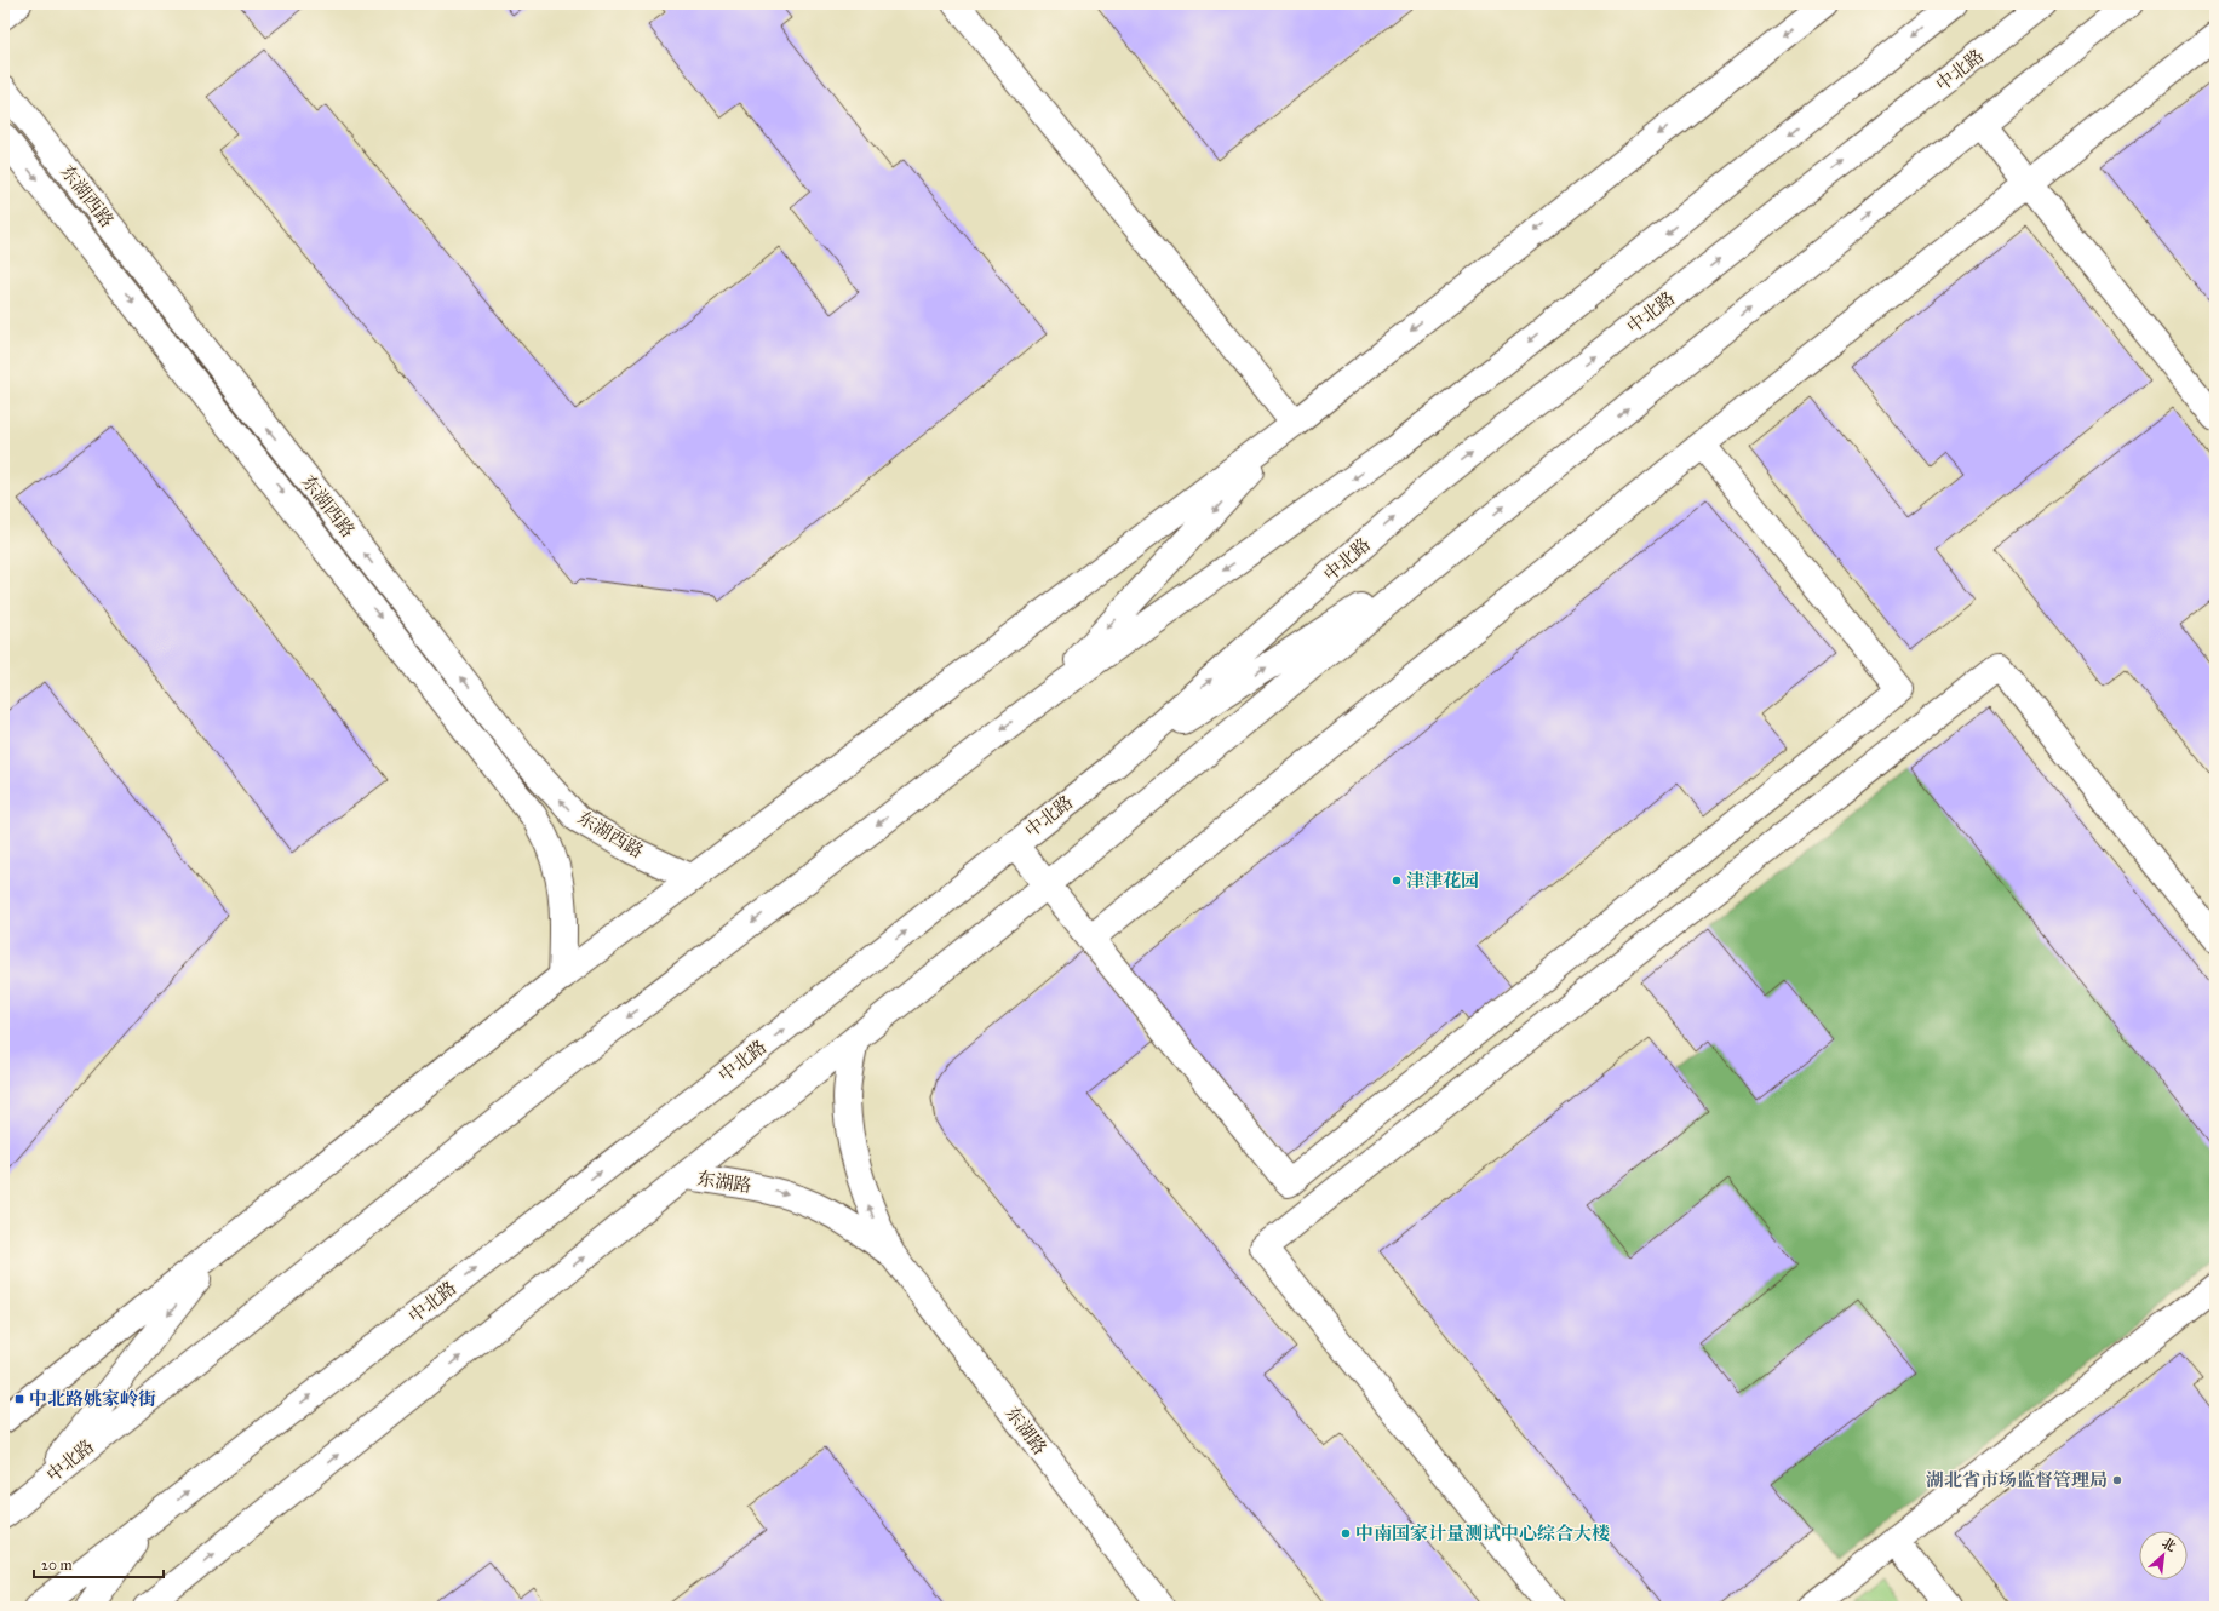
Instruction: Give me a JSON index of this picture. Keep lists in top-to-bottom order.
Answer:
{
  "streets": {
    "main road": ["中北路", "东湖西路", "东湖路"]
  },
  "places": {
    "other": ["津津花园", "湖北省市场监督管理局", "中南国家计量测试中心综合大楼"],
    "transit": ["中北路姚家岭街"]
  },
  "scale_bar": "20 m",
  "north": "top right"
}
